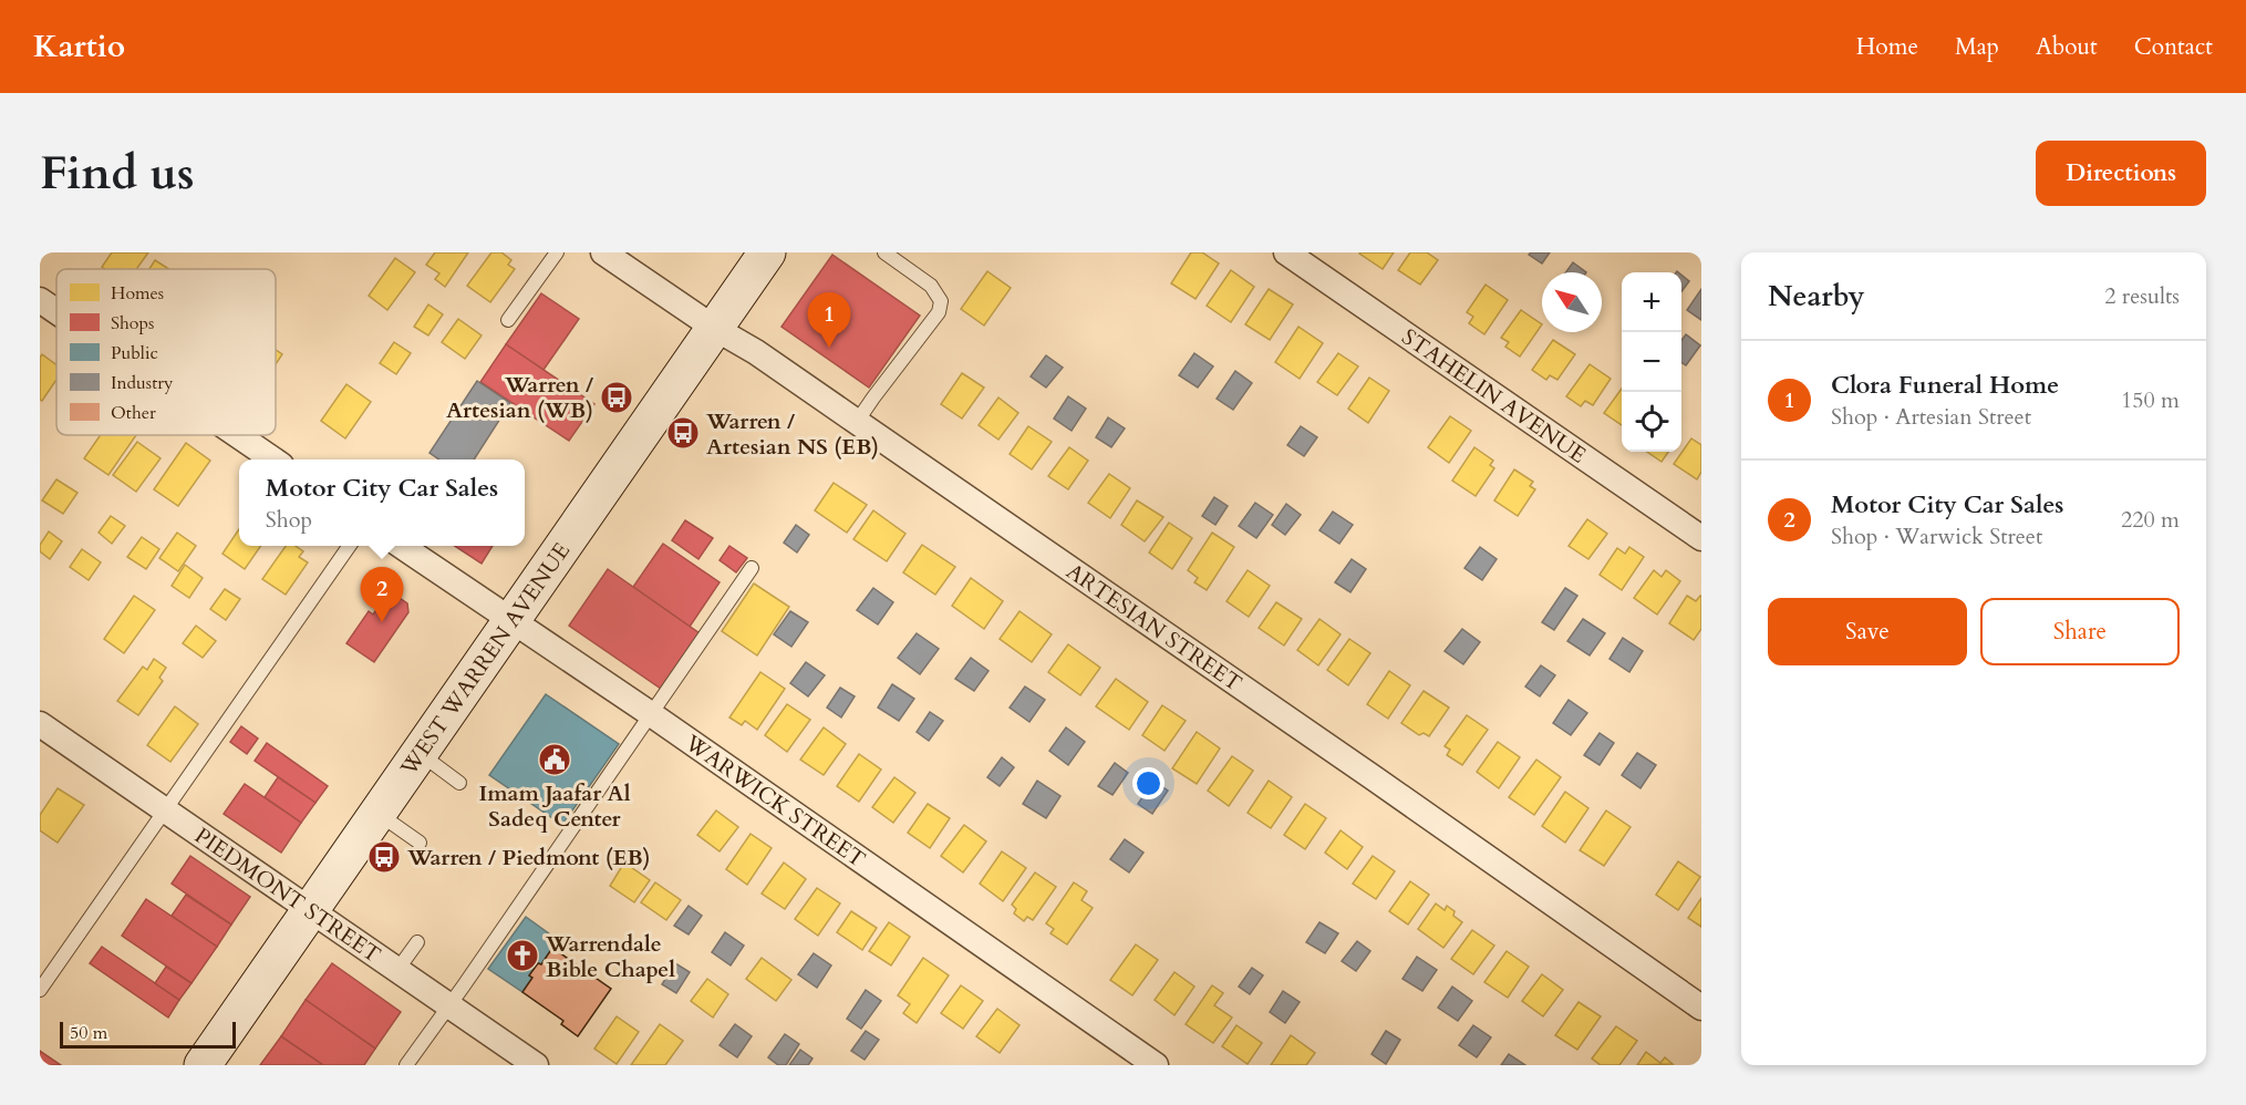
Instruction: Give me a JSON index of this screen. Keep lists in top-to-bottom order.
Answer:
{
  "streets": {
    "main road": ["WEST WARREN AVENUE"],
    "street": [
      "STAHELIN AVENUE",
      "ARTESIAN STREET",
      "WARWICK STREET",
      "PIEDMONT STREET"
    ]
  },
  "crossings": [
    ["ARTESIAN STREET", "WEST WARREN AVENUE"],
    ["WEST WARREN AVENUE", "WARWICK STREET"],
    ["WEST WARREN AVENUE", "PIEDMONT STREET"]
  ],
  "places": {
    "bus stop": ["Warren / Artesian (WB)", "Warren / Artesian NS (EB)", "Warren / Piedmont (EB)"],
    "public building": ["Imam Jaafar Al Sadeq Center"],
    "church": ["Warrendale Bible Chapel"]
  },
  "legend": [
    "Homes",
    "Shops",
    "Public",
    "Industry",
    "Other"
  ],
  "scale_bar": "50 m",
  "north": "top left",
  "page": {
    "header": "Kartio",
    "nav": [
      "Home",
      "Map",
      "About",
      "Contact"
    ],
    "buttons": [
      "Directions",
      ["Save", "Share"]
    ],
    "title": "Find us",
    "heading": ["Nearby", "2 results"],
    "map_buttons": ["+", "−"],
    "pins": ["1", "2"],
    "list": [
      {
        "mark": "1",
        "name": "Clora Funeral Home",
        "note": "Shop · Artesian Street",
        "value": "150 m"
      },
      {
        "mark": "2",
        "name": "Motor City Car Sales",
        "note": "Shop · Warwick Street",
        "value": "220 m"
      }
    ],
    "popup": ["Motor City Car Sales", "Shop"],
    "scale": "50 m"
  }
}
